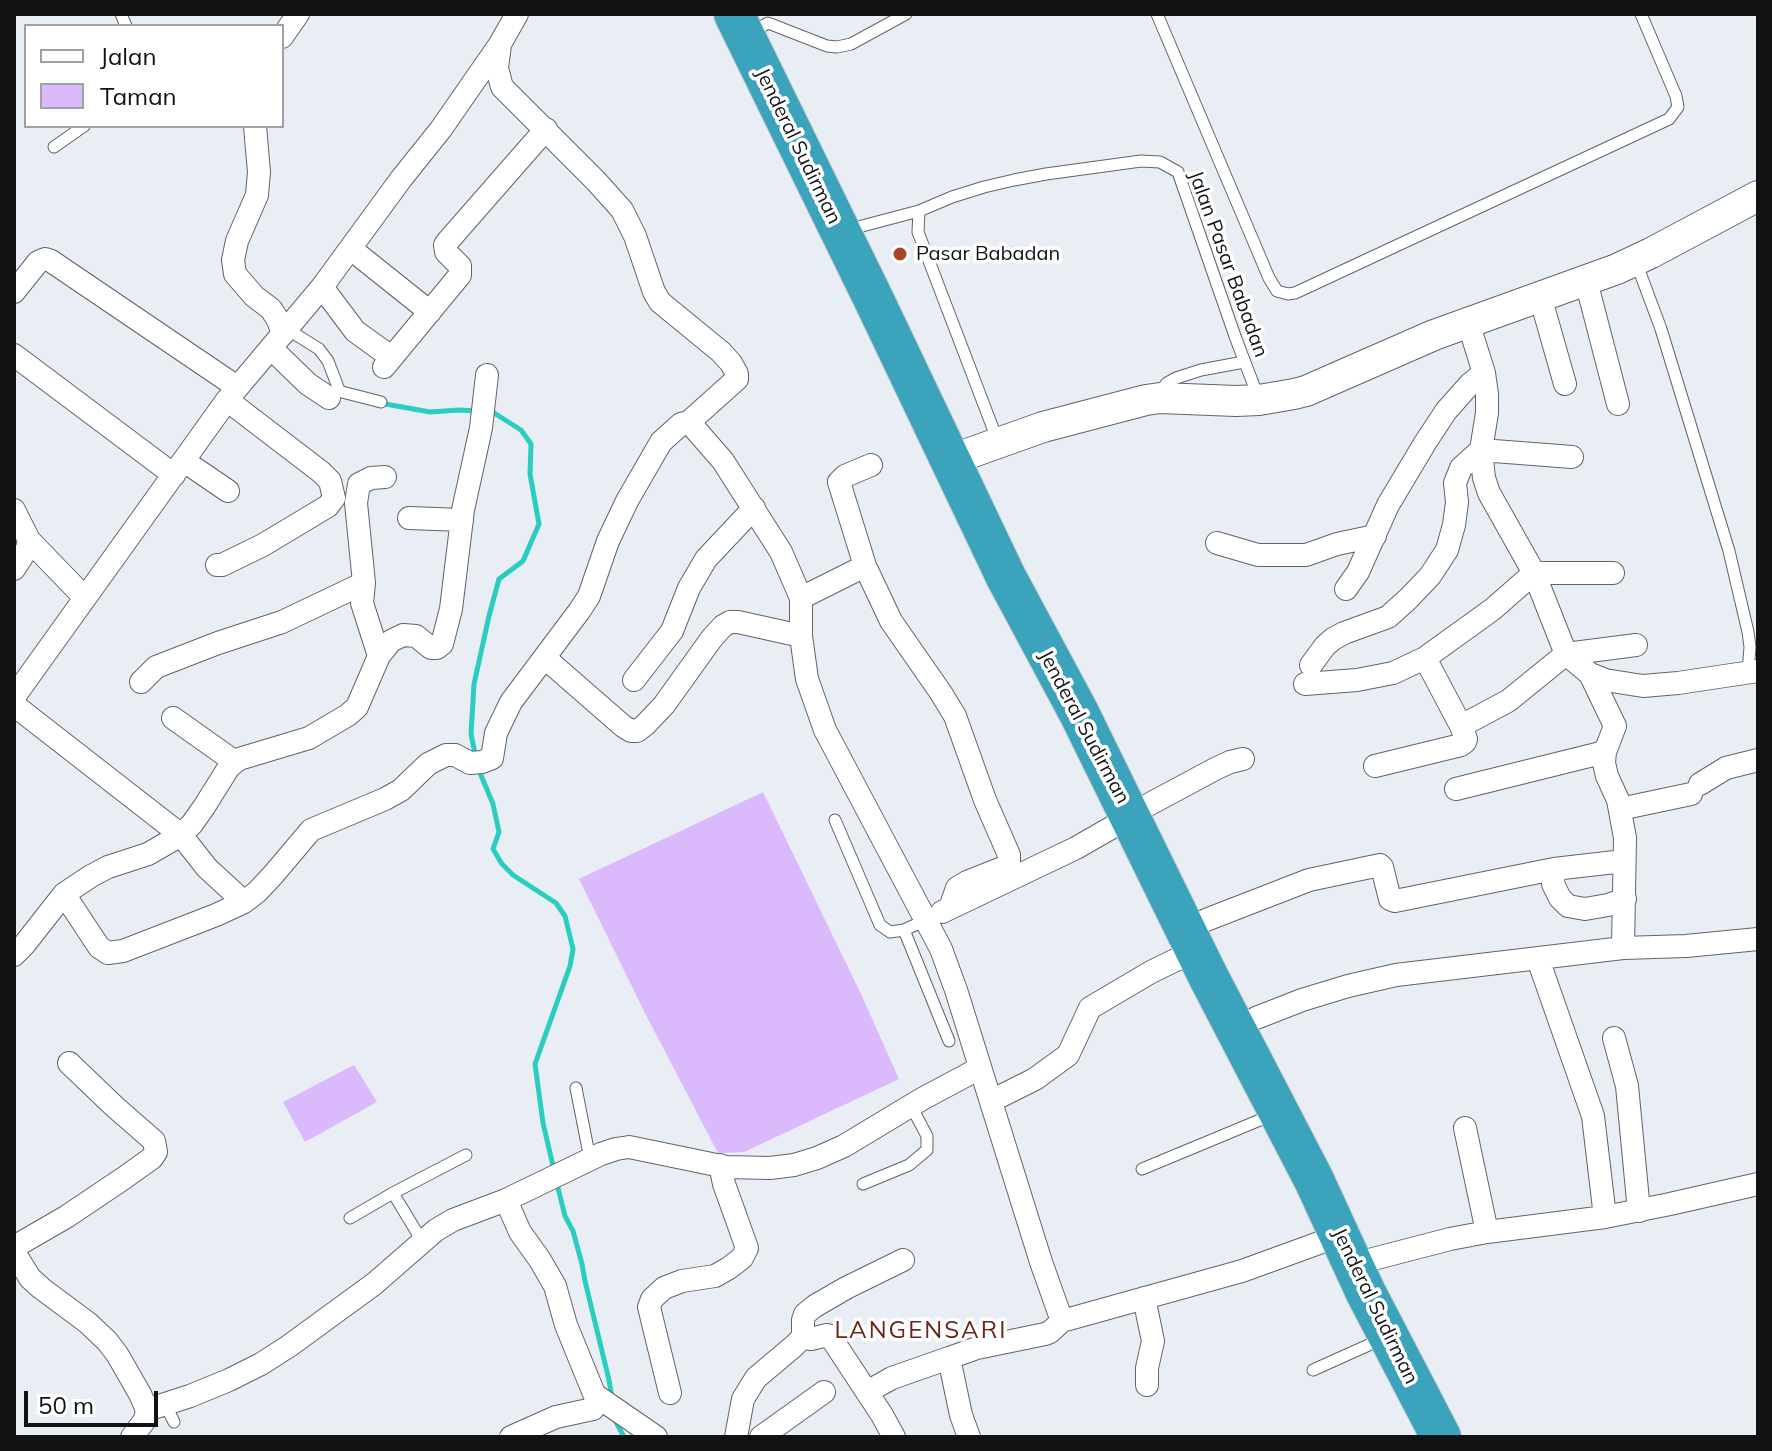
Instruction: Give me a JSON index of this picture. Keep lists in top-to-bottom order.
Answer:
{
  "streets": {
    "highway": ["Jenderal Sudirman"],
    "lane": ["Jalan Pasar Babadan"]
  },
  "crossings": [
    ["Jenderal Sudirman", "Jalan Pasar Babadan"]
  ],
  "districts": ["LANGENSARI"],
  "places": ["Pasar Babadan"],
  "legend": ["Jalan", "Taman"],
  "scale_bar": "50 m"
}
